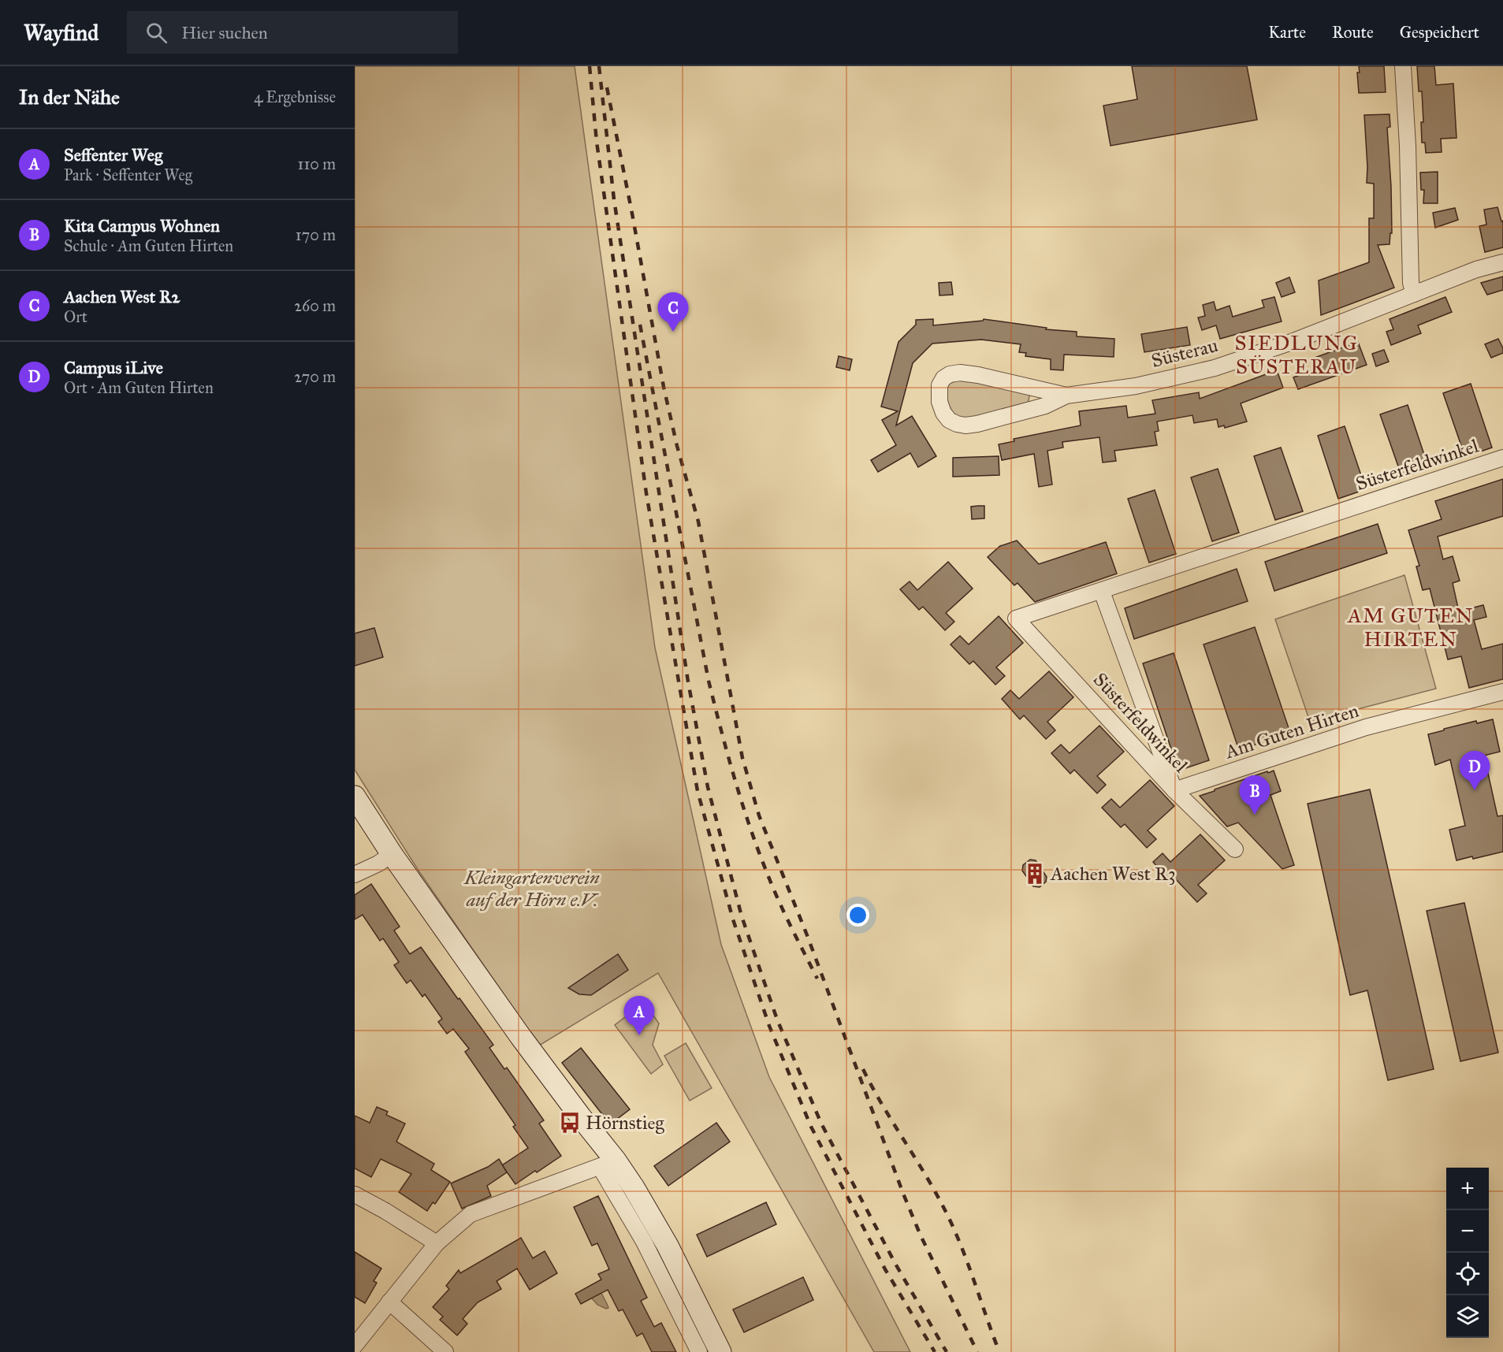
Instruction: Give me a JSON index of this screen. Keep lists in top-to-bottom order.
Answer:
{
  "streets": {
    "street": ["Süsterau", "Süsterfeldwinkel", "Am Guten Hirten"]
  },
  "crossings": [
    ["Süsterfeldwinkel", "Am Guten Hirten"]
  ],
  "districts": ["SIEDLUNG SÜSTERAU", "AM GUTEN HIRTEN"],
  "parks": ["Kleingartenverein auf der Hörn e.V."],
  "places": {
    "building": ["Aachen West R3"],
    "bus stop": ["Hörnstieg"]
  },
  "page": {
    "header": "Wayfind",
    "search": "Hier suchen",
    "nav": ["Karte", "Route", "Gespeichert"],
    "heading": ["In der Nähe", "4 Ergebnisse"],
    "list": [
      {
        "mark": "A",
        "name": "Seffenter Weg",
        "note": "Park · Seffenter Weg",
        "value": "110 m"
      },
      {
        "mark": "B",
        "name": "Kita Campus Wohnen",
        "note": "Schule · Am Guten Hirten",
        "value": "170 m"
      },
      {
        "mark": "C",
        "name": "Aachen West R2",
        "note": "Ort",
        "value": "260 m"
      },
      {
        "mark": "D",
        "name": "Campus iLive",
        "note": "Ort · Am Guten Hirten",
        "value": "270 m"
      }
    ],
    "pins": [
      "C",
      "D",
      "B",
      "A"
    ],
    "map_buttons": ["+", "−"]
  }
}
